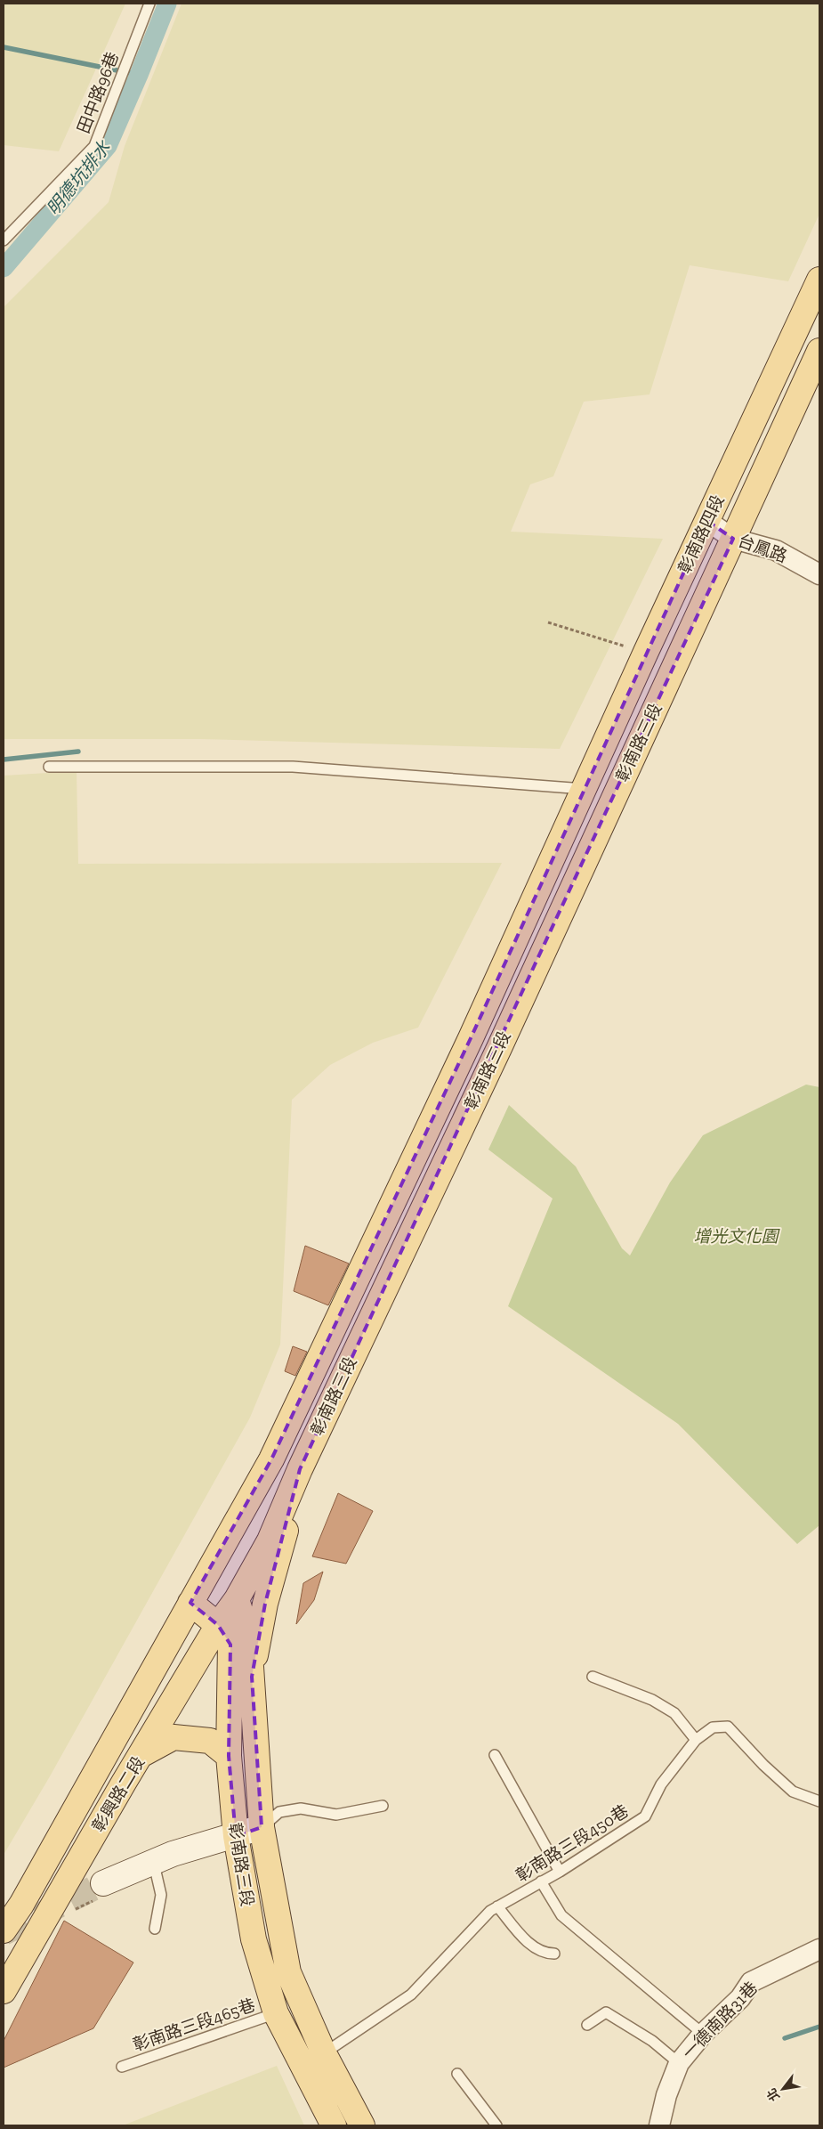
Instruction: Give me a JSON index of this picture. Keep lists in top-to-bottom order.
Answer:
{
  "streets": {
    "main road": ["彰南路四段", "彰南路三段", "彰興路二段"],
    "street": ["台鳳路", "一德南路31巷"],
    "lane": ["田中路96巷", "彰南路三段450巷", "彰南路三段465巷"]
  },
  "crossings": [
    ["彰南路四段", "台鳳路"],
    ["彰南路四段", "彰南路三段"],
    ["台鳳路", "彰南路三段"],
    ["彰南路三段", "彰興路二段"],
    ["彰南路三段", "彰南路三段450巷"],
    ["彰南路三段", "彰南路三段465巷"]
  ],
  "water": ["明德坑排水"],
  "parks": ["增光文化園"],
  "north": "bottom left"
}
